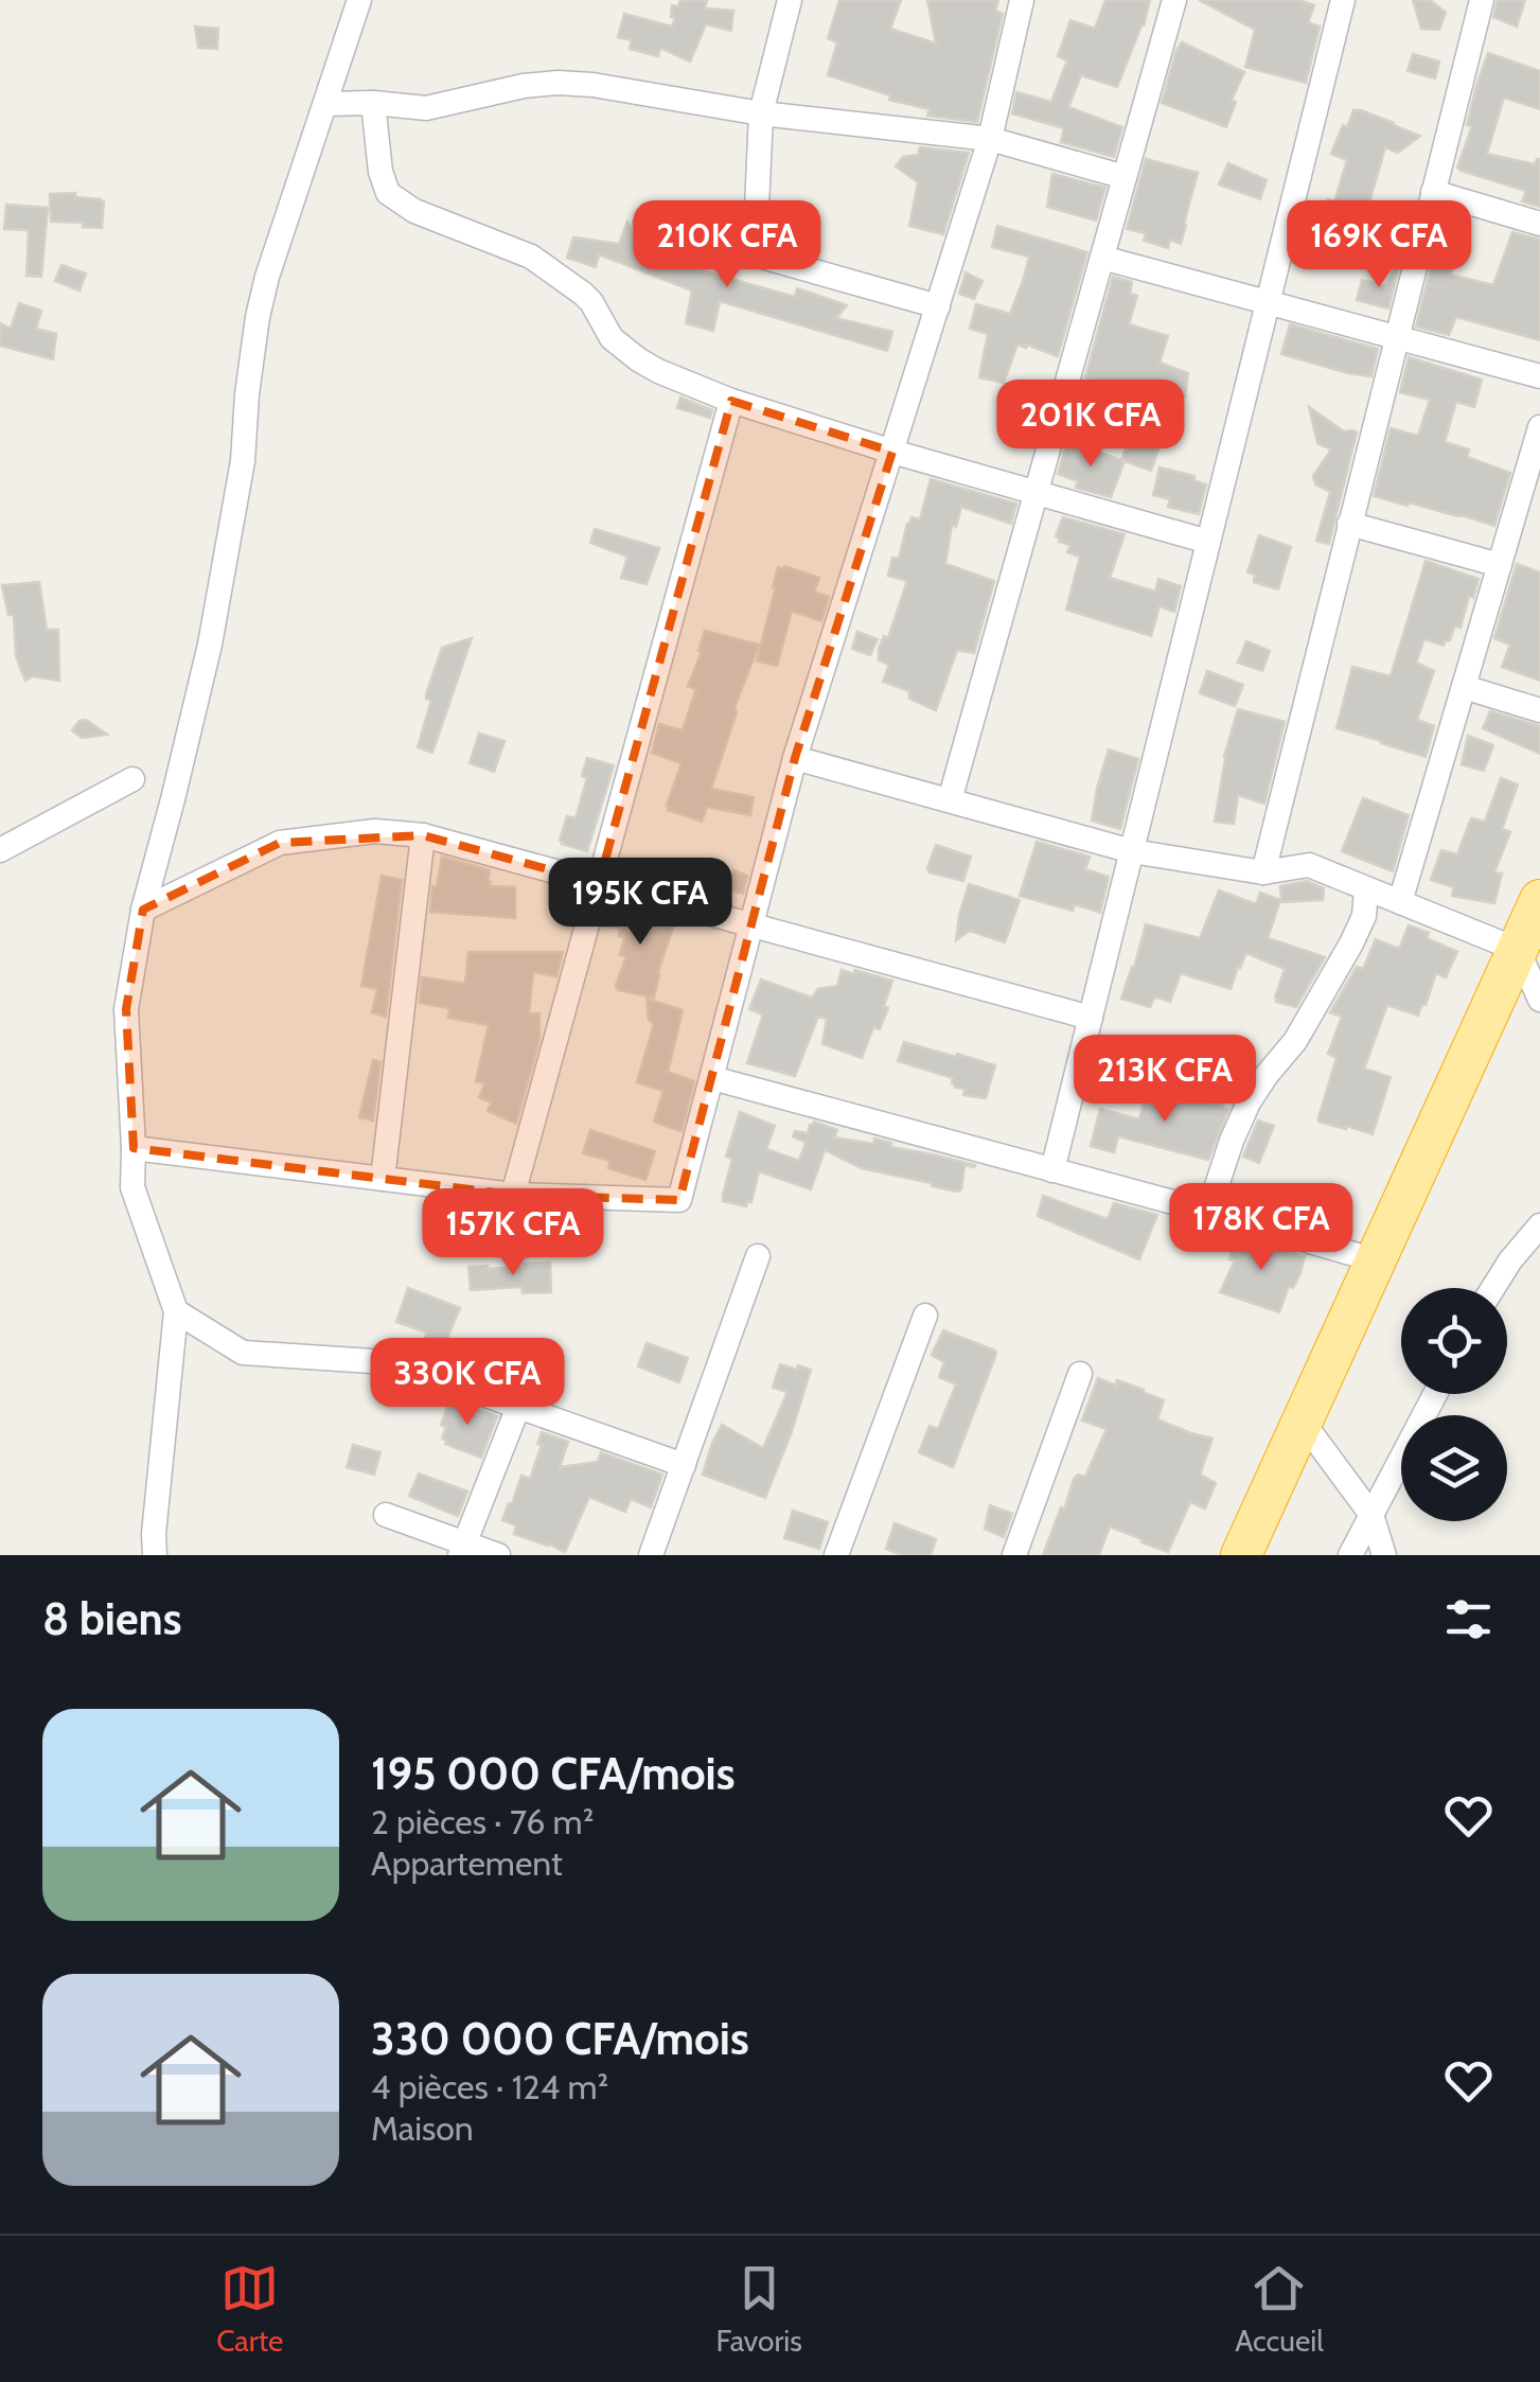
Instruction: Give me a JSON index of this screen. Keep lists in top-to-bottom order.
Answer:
{
  "page": {
    "price": [
      "210K CFA",
      "169K CFA",
      "201K CFA",
      "195K CFA",
      "213K CFA",
      "178K CFA",
      "157K CFA",
      "330K CFA"
    ],
    "heading": "8 biens",
    "list": [
      {
        "name": "195 000 CFA/mois",
        "note": "2 pièces · 76 m² · Appartement"
      },
      {
        "name": "330 000 CFA/mois",
        "note": "4 pièces · 124 m² · Maison"
      }
    ],
    "tabs": ["Carte", "Favoris", "Accueil"]
  }
}
